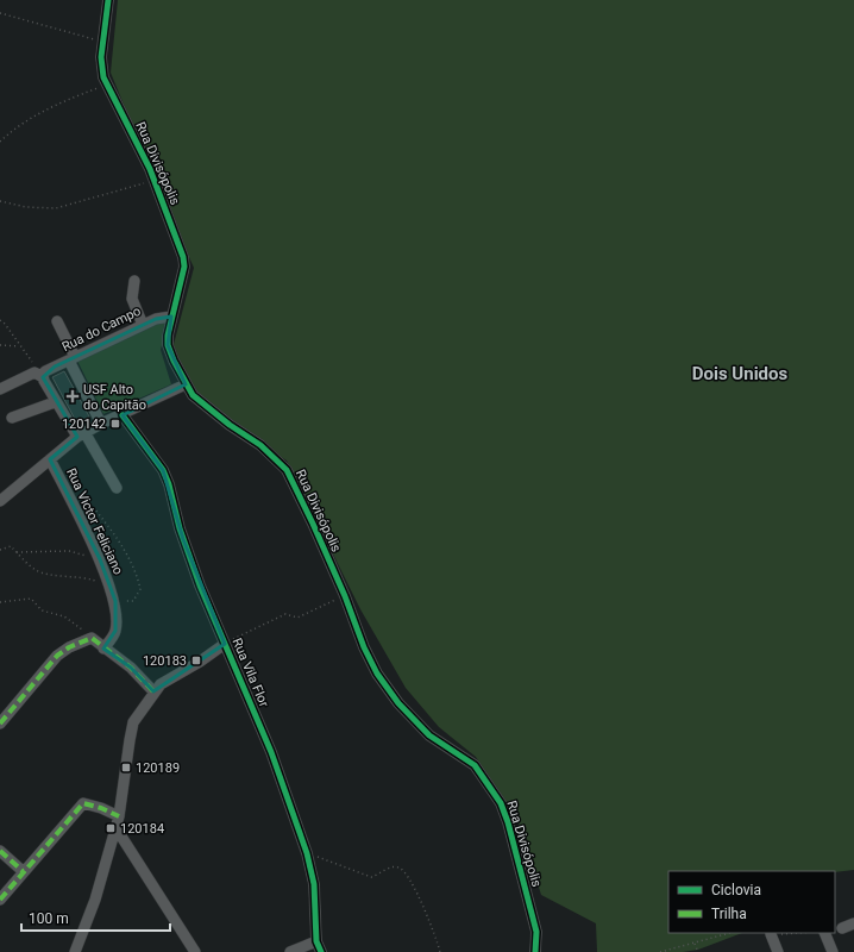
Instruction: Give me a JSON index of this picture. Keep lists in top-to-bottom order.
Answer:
{
  "streets": {
    "street": [
      "Rua Divisópolis",
      "Rua do Campo",
      "Rua Victor Feliciano",
      "Rua Vila Flor"
    ]
  },
  "crossings": [
    ["Rua Divisópolis", "Rua do Campo"]
  ],
  "districts": ["Dois Unidos"],
  "places": {
    "health": ["USF Alto do Capitão"],
    "transit": [
      "120142",
      "120183",
      "120189",
      "120184"
    ]
  },
  "legend": ["Ciclovia", "Trilha"],
  "scale_bar": "100 m"
}
